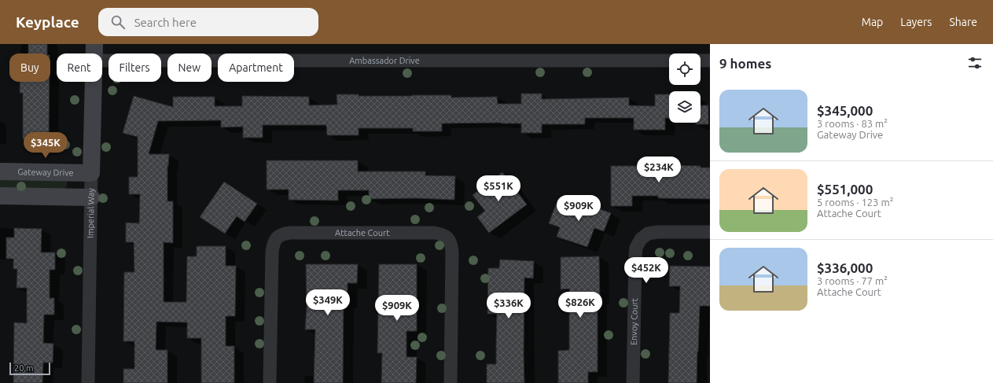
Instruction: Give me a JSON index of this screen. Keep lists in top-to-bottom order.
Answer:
{
  "streets": {
    "street": [
      "Ambassador Drive",
      "Gateway Drive",
      "Imperial Way",
      "Attache Court",
      "Envoy Court"
    ]
  },
  "crossings": [
    ["Ambassador Drive", "Imperial Way"],
    ["Gateway Drive", "Imperial Way"]
  ],
  "scale_bar": "20 m",
  "page": {
    "header": "Keyplace",
    "search": "Search here",
    "nav": ["Map", "Layers", "Share"],
    "heading": "9 homes",
    "chip": [
      "Buy",
      "Rent",
      "Filters",
      "New",
      "Apartment"
    ],
    "list": [
      {
        "name": "$345,000",
        "note": "3 rooms · 83 m² · Gateway Drive"
      },
      {
        "name": "$551,000",
        "note": "5 rooms · 123 m² · Attache Court"
      },
      {
        "name": "$336,000",
        "note": "3 rooms · 77 m² · Attache Court"
      }
    ],
    "price": [
      "$345K",
      "$234K",
      "$551K",
      "$909K",
      "$452K",
      "$349K",
      "$826K",
      "$336K",
      "$909K"
    ],
    "scale": "20 m"
  }
}
